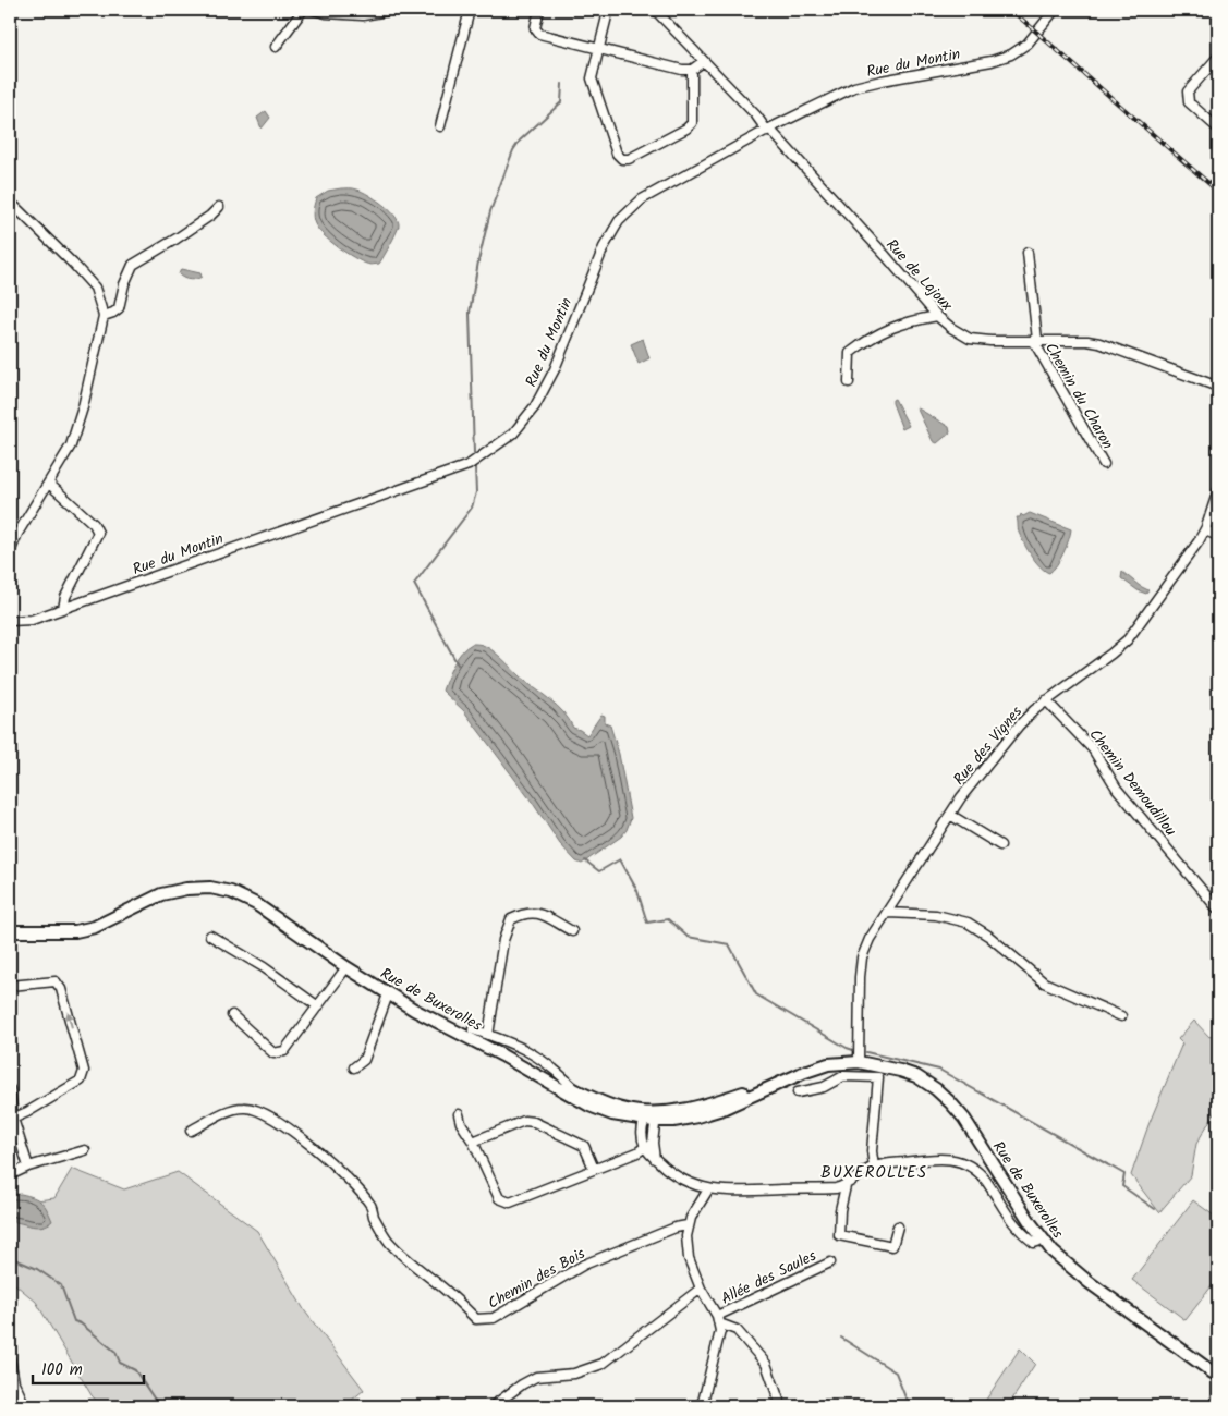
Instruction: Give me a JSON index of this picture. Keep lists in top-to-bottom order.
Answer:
{
  "streets": {
    "street": [
      "Rue du Montin",
      "Rue de Lajoux",
      "Chemin du Charon",
      "Rue des Vignes",
      "Chemin Demoudillou",
      "Rue de Buxerolles",
      "Allée des Saules",
      "Chemin des Bois"
    ]
  },
  "crossings": [
    ["Rue du Montin", "Rue de Lajoux"],
    ["Rue de Lajoux", "Chemin du Charon"],
    ["Rue des Vignes", "Chemin Demoudillou"],
    ["Rue des Vignes", "Rue de Buxerolles"]
  ],
  "districts": ["BUXEROLLES"],
  "scale_bar": "100 m"
}
